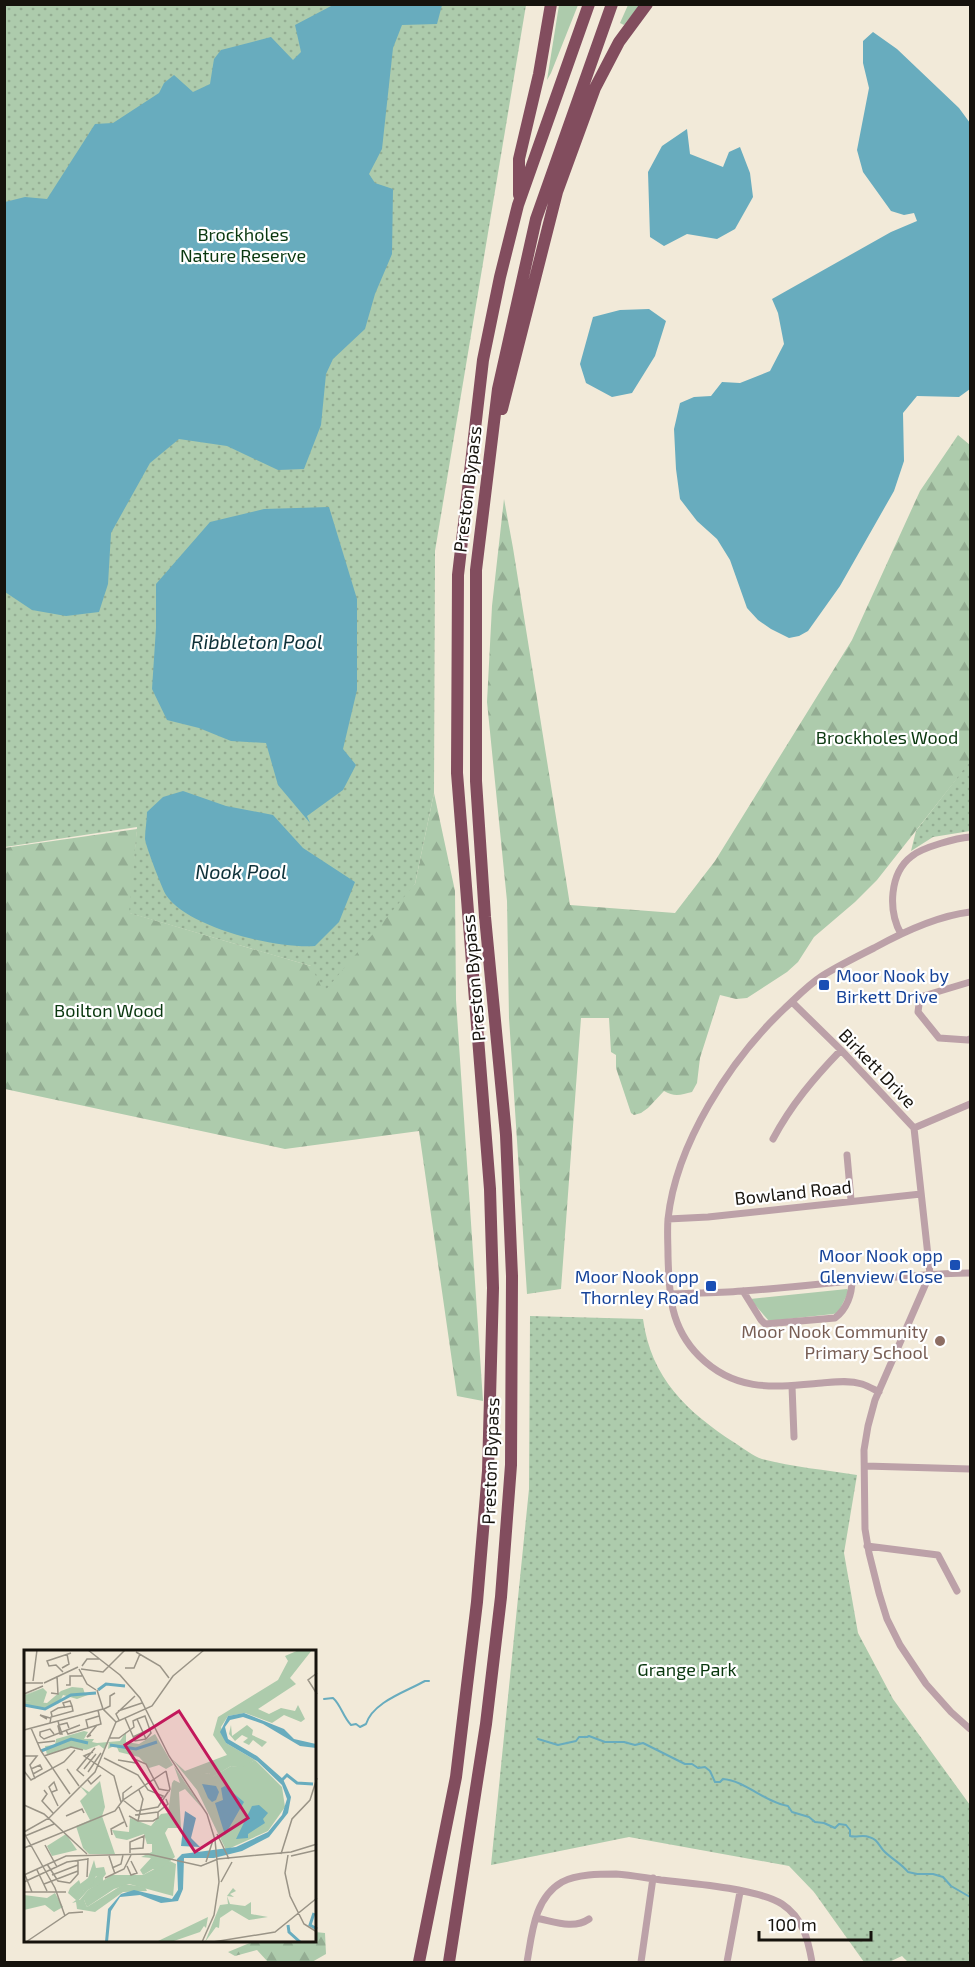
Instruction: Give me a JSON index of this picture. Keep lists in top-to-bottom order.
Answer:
{
  "streets": {
    "highway": ["Preston Bypass"],
    "street": ["Birkett Drive", "Bowland Road"]
  },
  "crossings": [
    ["Birkett Drive", "Bowland Road"]
  ],
  "water": ["Ribbleton Pool", "Nook Pool"],
  "parks": [
    "Brockholes Nature Reserve",
    "Brockholes Wood",
    "Boilton Wood",
    "Grange Park"
  ],
  "places": {
    "transit": ["Moor Nook by Birkett Drive", "Moor Nook opp Glenview Close", "Moor Nook opp Thornley Road"],
    "other": ["Moor Nook Community Primary School"]
  },
  "scale_bar": "100 m"
}
